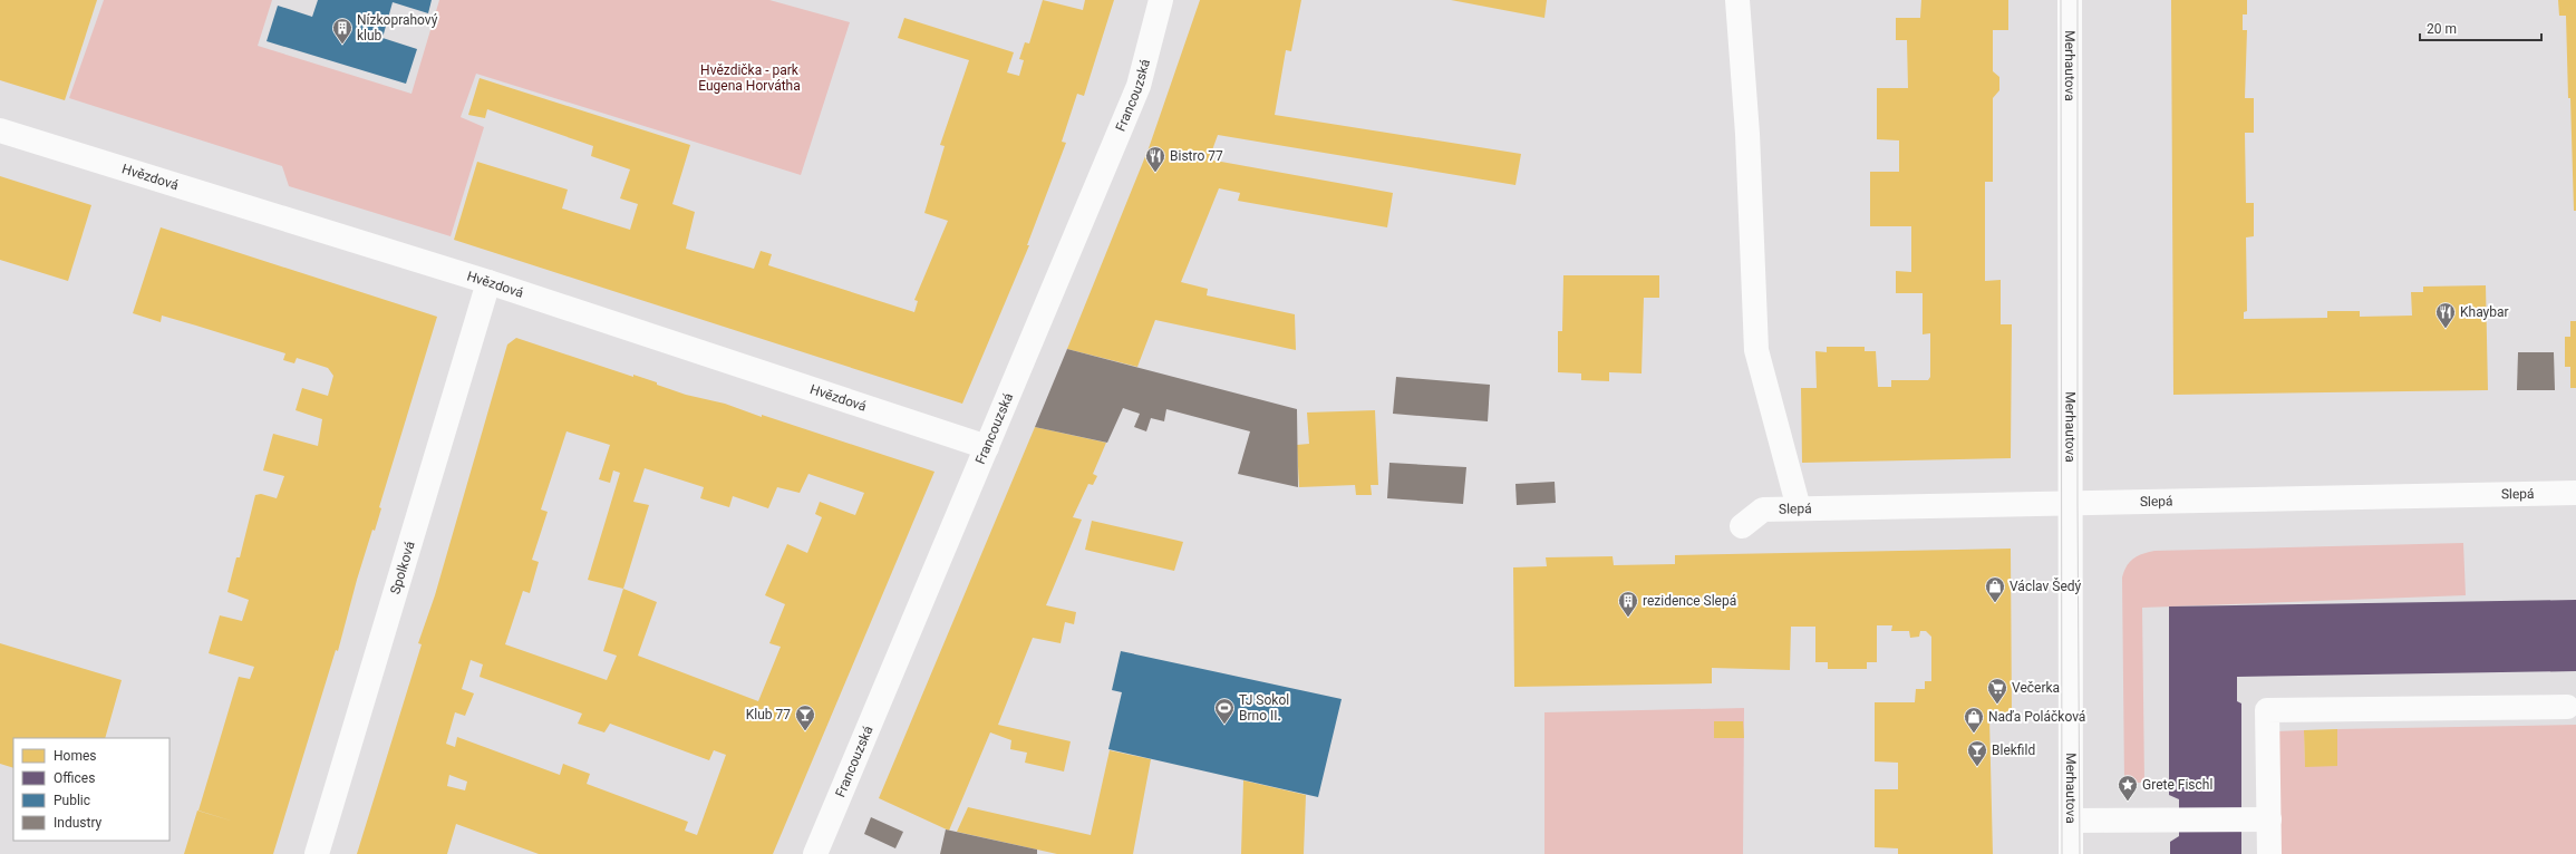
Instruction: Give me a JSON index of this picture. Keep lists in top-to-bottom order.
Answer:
{
  "streets": {
    "street": [
      "Merhautova",
      "Francouzská",
      "Hvězdová",
      "Slepá",
      "Spolková"
    ]
  },
  "crossings": [
    ["Merhautova", "Slepá"],
    ["Francouzská", "Hvězdová"],
    ["Hvězdová", "Spolková"]
  ],
  "parks": ["Hvězdička - park Eugena Horvátha"],
  "places": {
    "building": ["Nízkoprahový klub", "rezidence Slepá"],
    "restaurant": ["Bistro 77", "Khaybar"],
    "shop": ["Václav Šedý", "Naďa Poláčková"],
    "supermarket": ["Večerka"],
    "sports": ["TJ Sokol Brno II."],
    "bar": ["Klub 77", "Blekfild"],
    "place": ["Grete Fischl"]
  },
  "legend": [
    "Homes",
    "Offices",
    "Public",
    "Industry"
  ],
  "scale_bar": "20 m"
}
